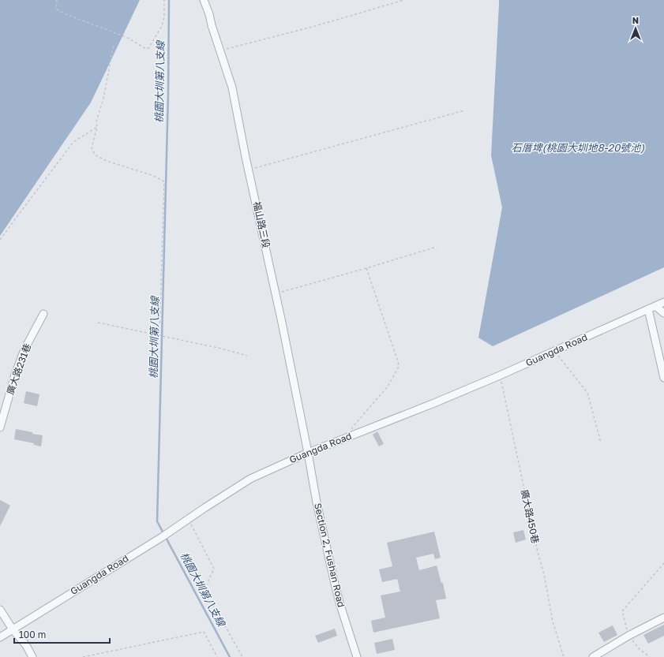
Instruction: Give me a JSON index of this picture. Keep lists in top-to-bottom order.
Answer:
{
  "streets": {
    "street": [
      "福山路三段",
      "Guangda Road",
      "廣大路231巷",
      "Section 2, Fushan Road"
    ],
    "path": ["廣大路450巷"]
  },
  "crossings": [
    ["福山路三段", "Guangda Road"],
    ["福山路三段", "Section 2, Fushan Road"],
    ["Guangda Road", "廣大路450巷"],
    ["Guangda Road", "Section 2, Fushan Road"]
  ],
  "water": ["桃園大圳第八支線", "石厝埤(桃園大圳地8-20號池)"],
  "scale_bar": "100 m",
  "north": "top"
}
